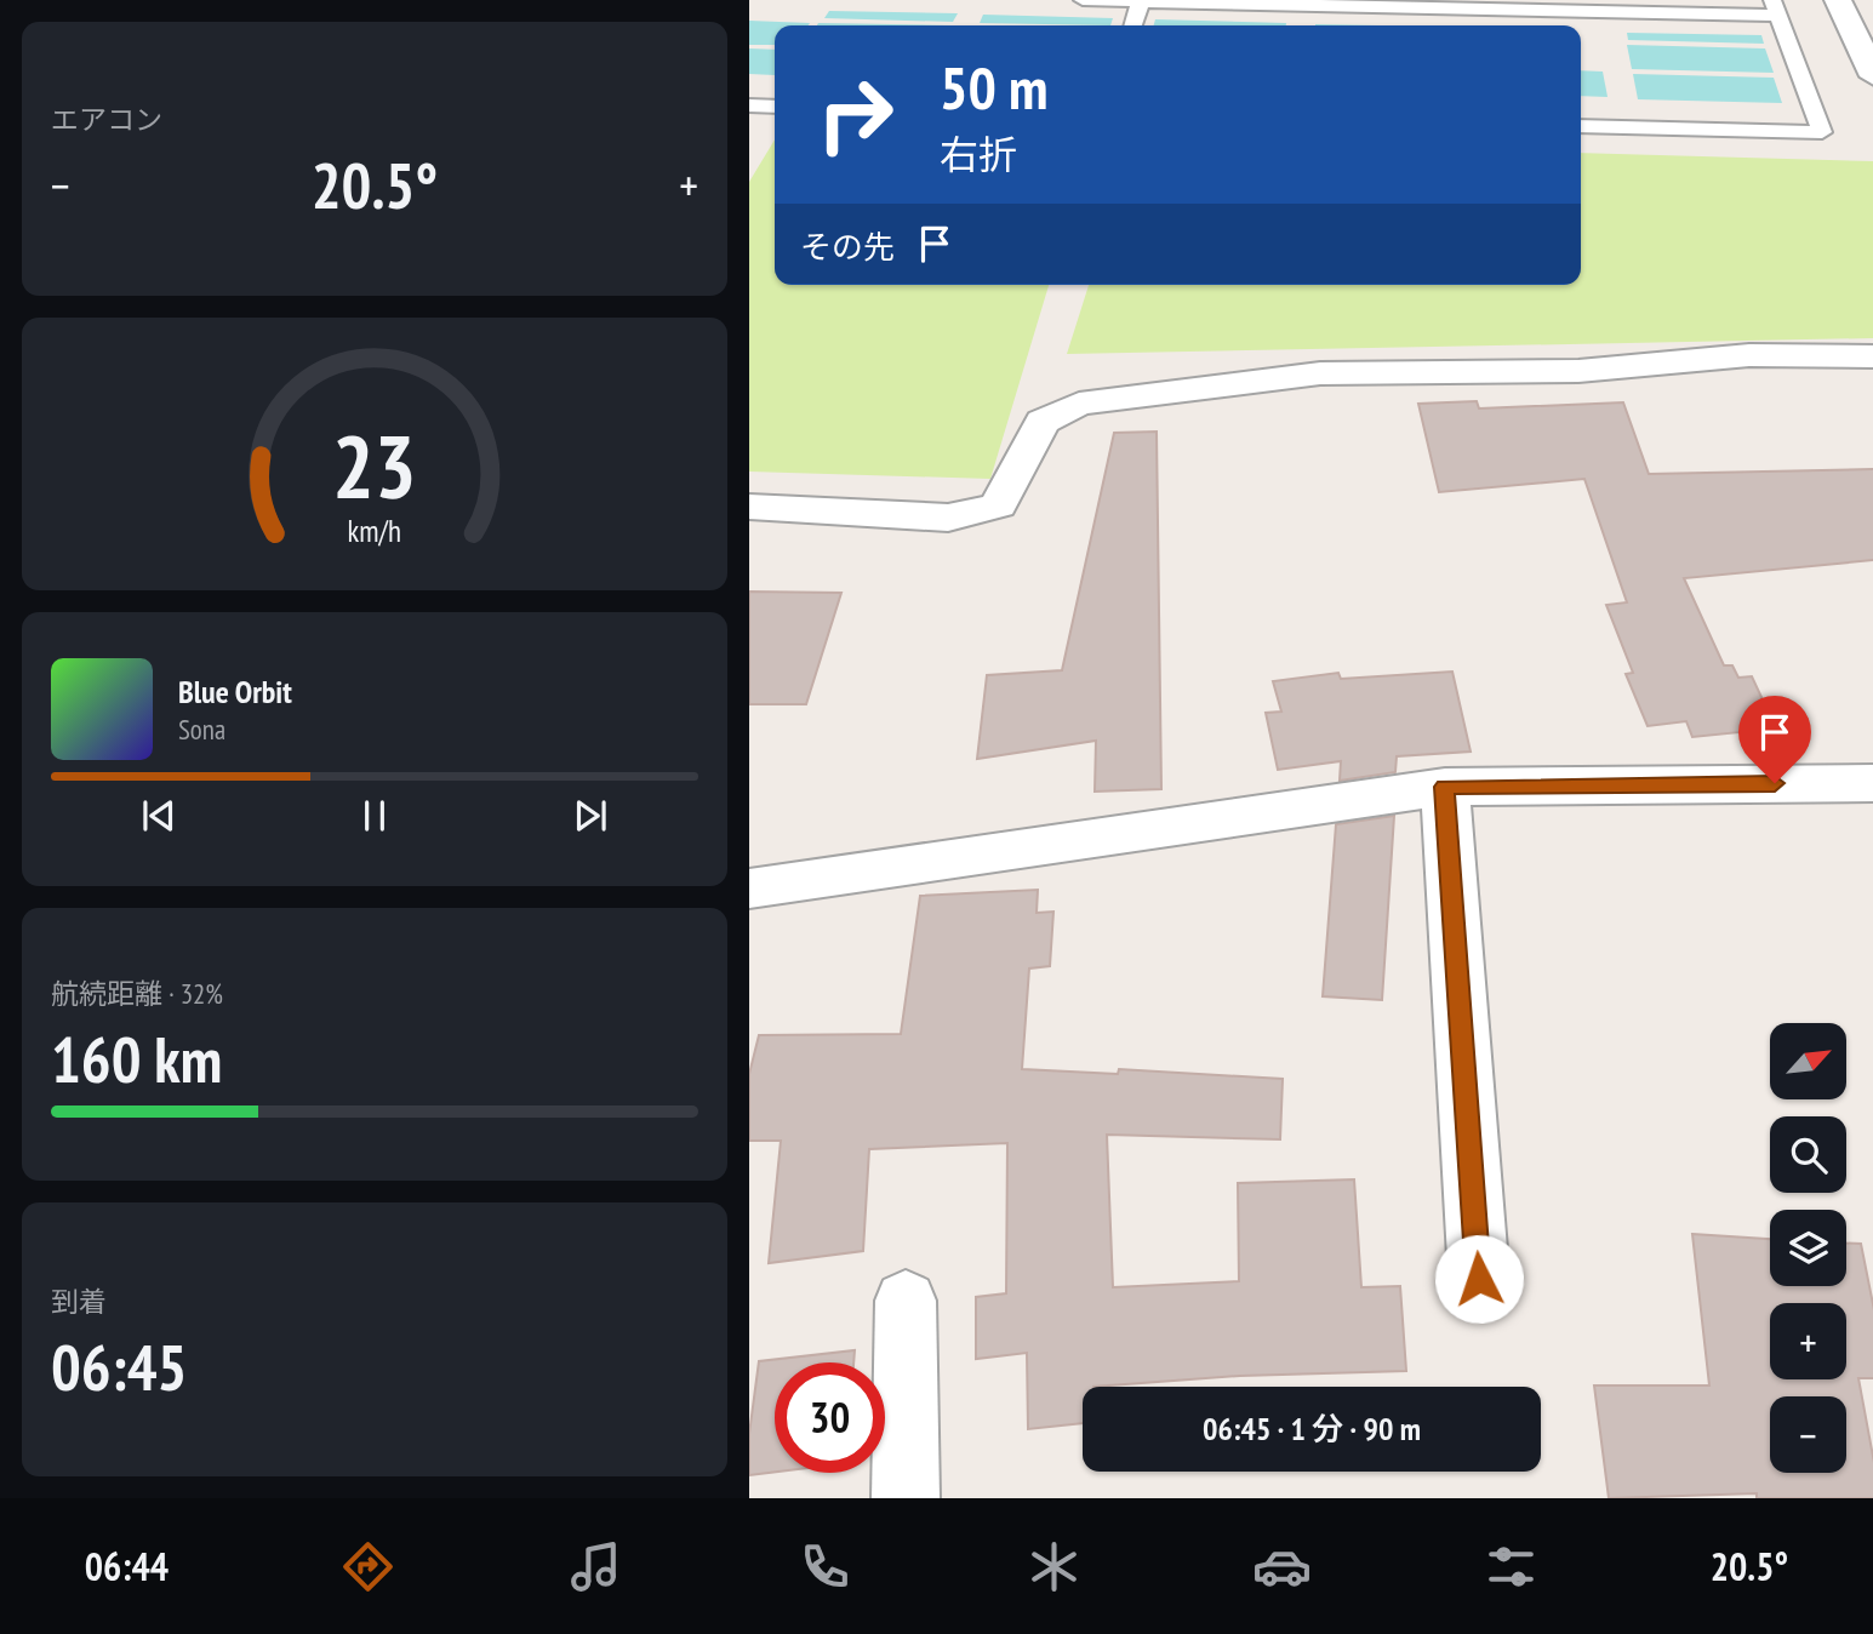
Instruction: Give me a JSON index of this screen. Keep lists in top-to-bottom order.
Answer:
{
  "north": "top right",
  "page": {
    "tile": [
      "エアコン",
      ["航続距離 · 32%", "160 km"],
      ["到着", "06:45"]
    ],
    "turn": ["50 m", "右折"],
    "heat": ["−", "20.5°", "+"],
    "then": "その先",
    "song": ["Blue Orbit", "Sona"],
    "map_buttons": ["+", "−"],
    "limit": "30",
    "trip": "06:45 · 1 分 · 90 m",
    "tabs": ["06:44", "20.5°"],
    "gauge": ["23", "km/h"]
  }
}
